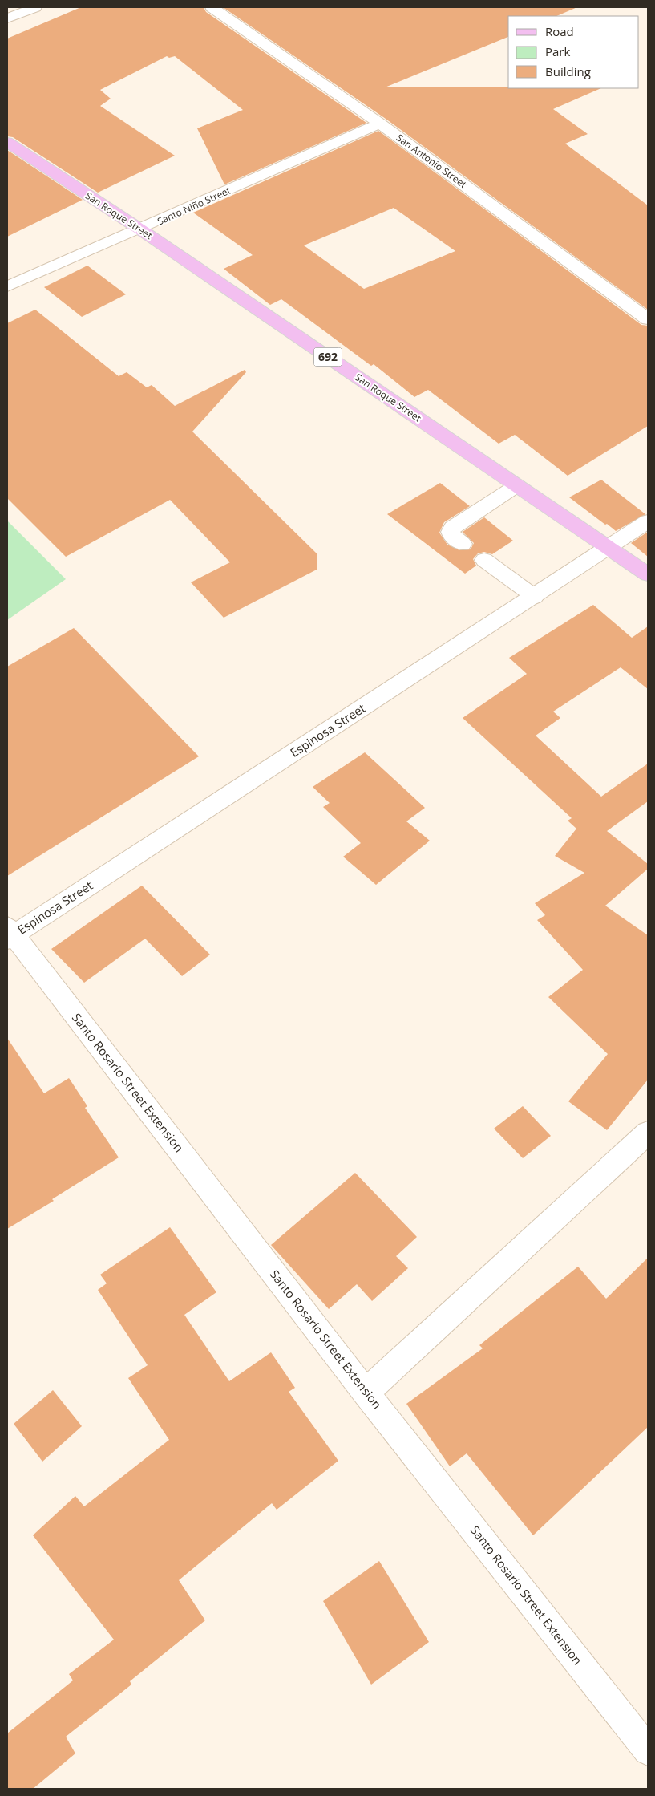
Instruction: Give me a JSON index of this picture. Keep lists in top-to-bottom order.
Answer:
{
  "streets": {
    "main road": ["San Roque Street", "692"],
    "street": [
      "San Antonio Street",
      "Santo Niño Street",
      "Espinosa Street",
      "Santo Rosario Street Extension"
    ]
  },
  "crossings": [
    ["San Antonio Street", "Santo Niño Street"],
    ["Santo Niño Street", "San Roque Street"],
    ["San Roque Street", "Espinosa Street"],
    ["Espinosa Street", "Santo Rosario Street Extension"]
  ],
  "legend": ["Road", "Park", "Building"]
}
